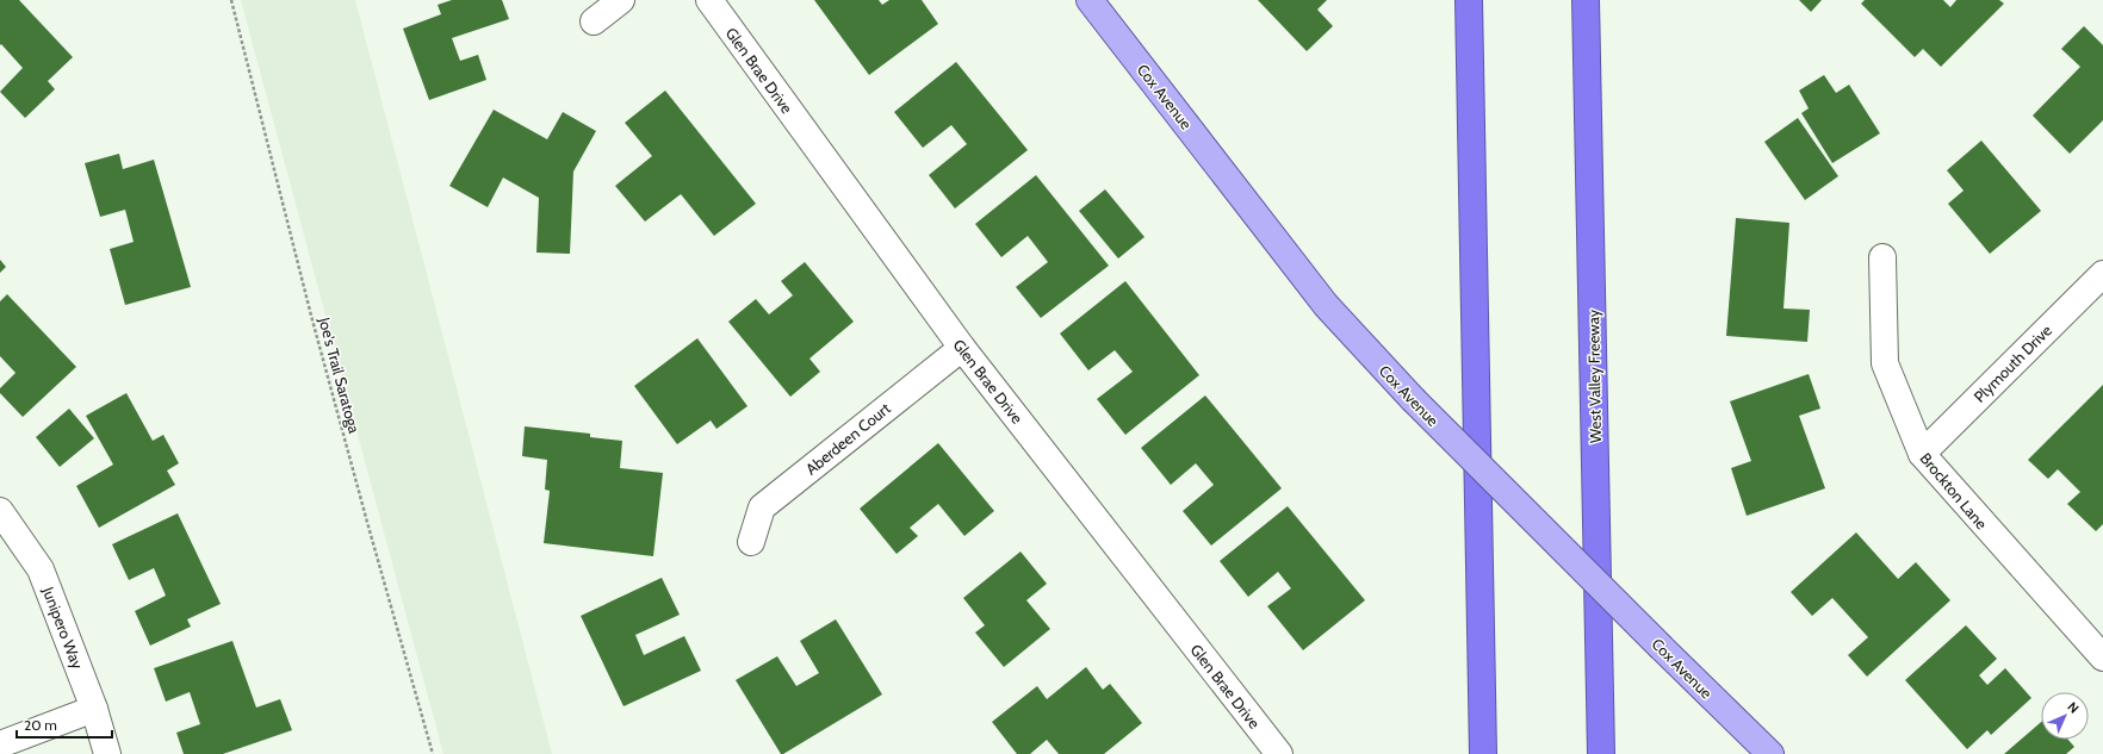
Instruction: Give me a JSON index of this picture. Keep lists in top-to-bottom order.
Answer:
{
  "streets": {
    "highway": ["West Valley Freeway"],
    "main road": ["Cox Avenue"],
    "street": [
      "Glen Brae Drive",
      "Plymouth Drive",
      "Aberdeen Court",
      "Brockton Lane",
      "Junipero Way"
    ],
    "path": ["Joe's Trail Saratoga"]
  },
  "crossings": [
    ["Glen Brae Drive", "Aberdeen Court"],
    ["Plymouth Drive", "Brockton Lane"]
  ],
  "scale_bar": "20 m",
  "north": "top right"
}
